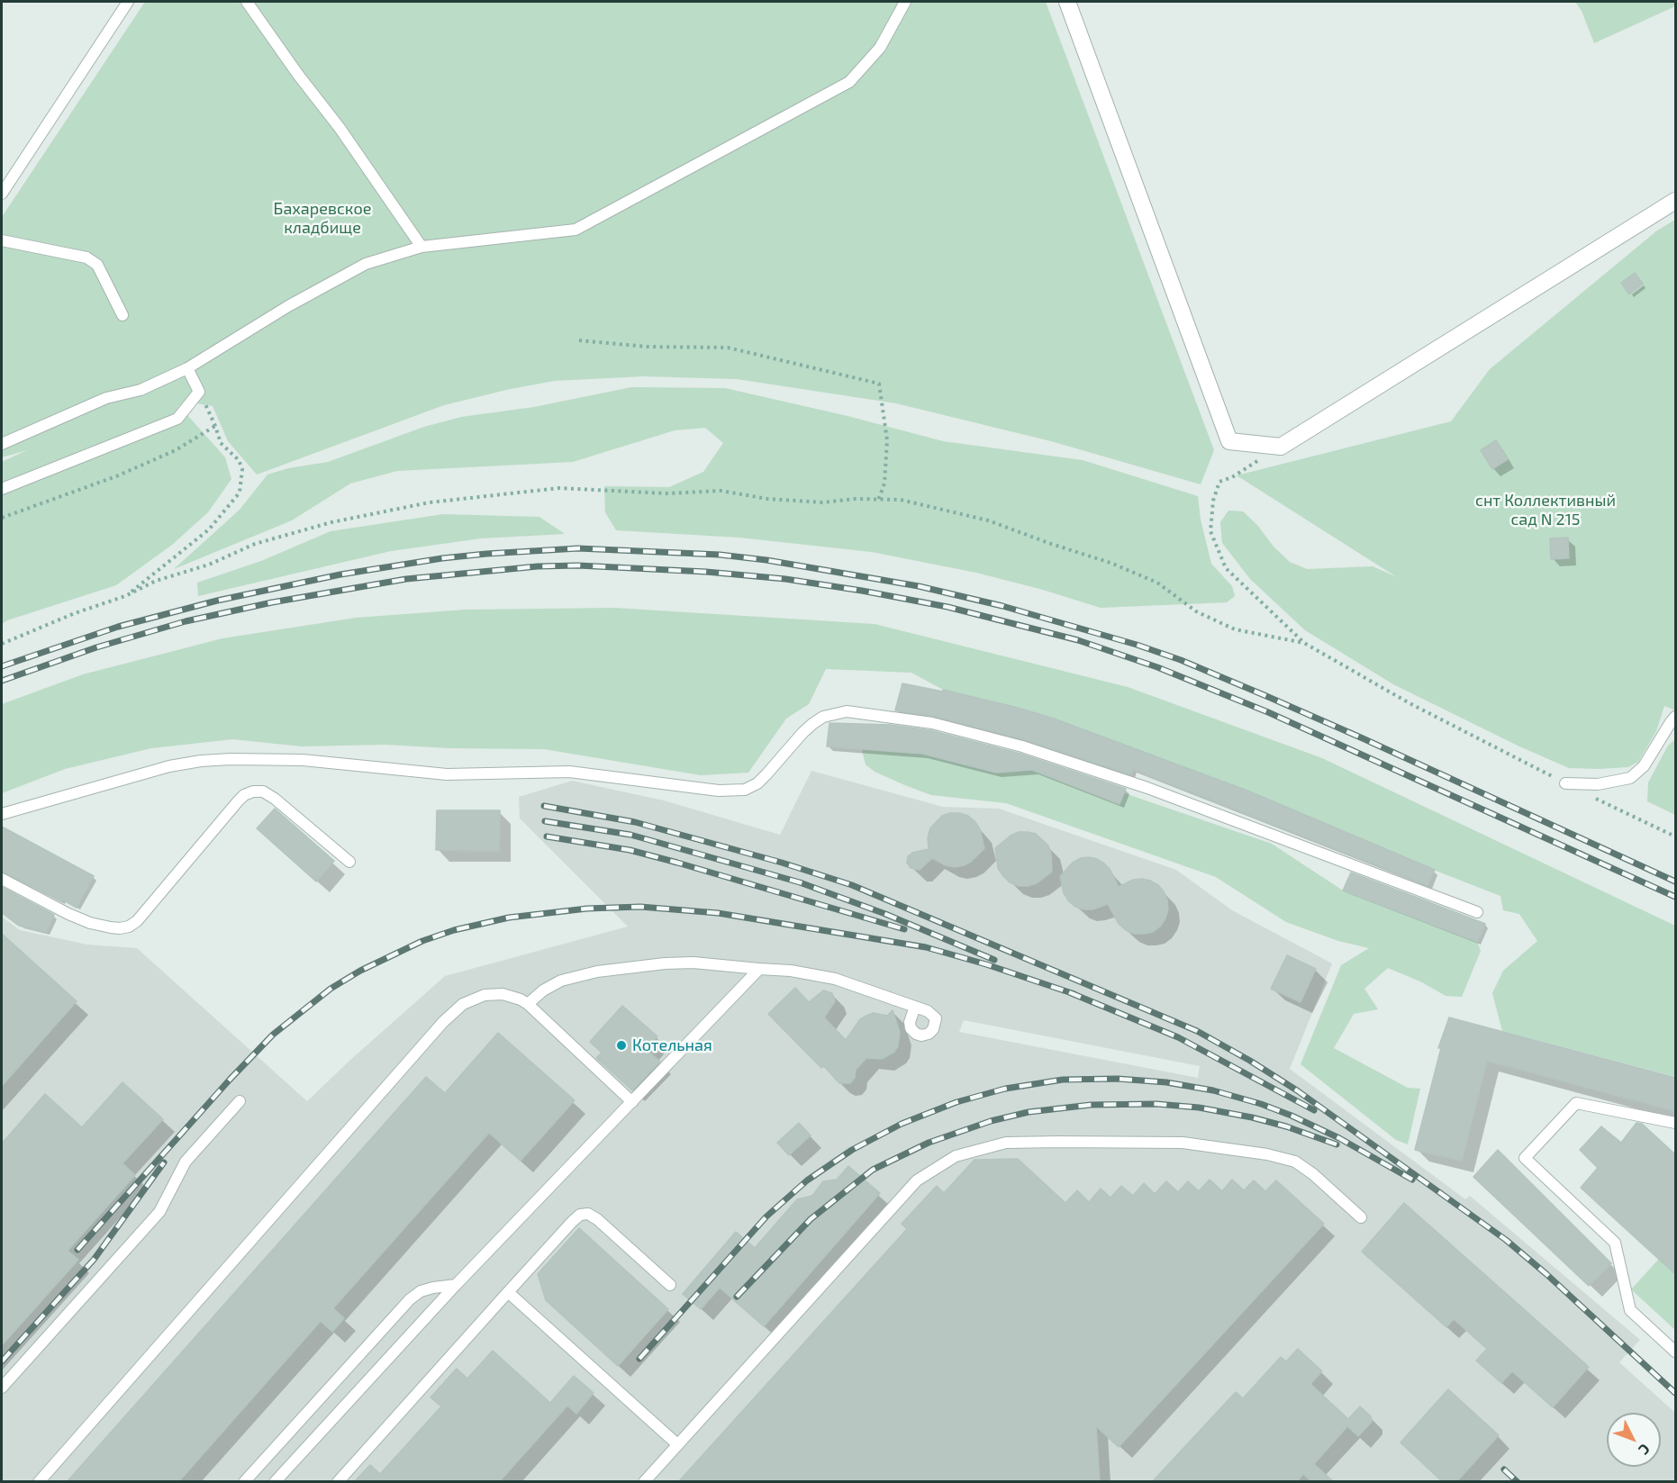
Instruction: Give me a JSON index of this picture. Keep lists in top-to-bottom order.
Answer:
{
  "parks": ["Бахаревское кладбище", "снт Коллективный сад N 215"],
  "places": ["Котельная"],
  "north": "bottom right"
}
